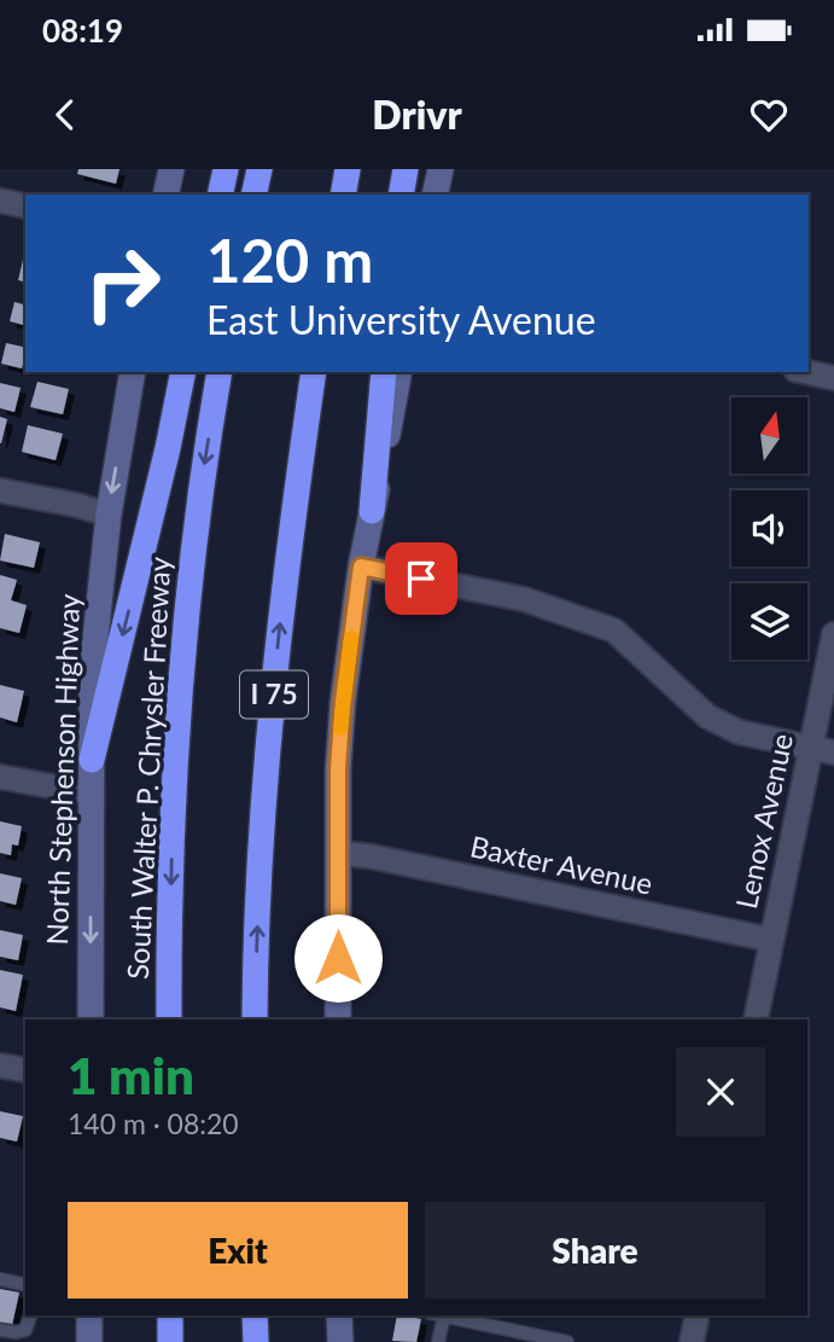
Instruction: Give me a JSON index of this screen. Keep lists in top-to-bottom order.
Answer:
{
  "streets": {
    "highway": ["I 75", "South Walter P. Chrysler Freeway"],
    "main road": ["North Stephenson Highway"],
    "street": ["Lenox Avenue", "Baxter Avenue"]
  },
  "crossings": [
    ["Lenox Avenue", "Baxter Avenue"]
  ],
  "one_way": ["North Stephenson Highway"],
  "north": "top",
  "page": {
    "status": "08:19",
    "header": "Drivr",
    "turn": ["120 m", "East University Avenue"],
    "heading": ["1 min", "140 m · 08:20"],
    "buttons": ["Exit", "Share"]
  }
}
